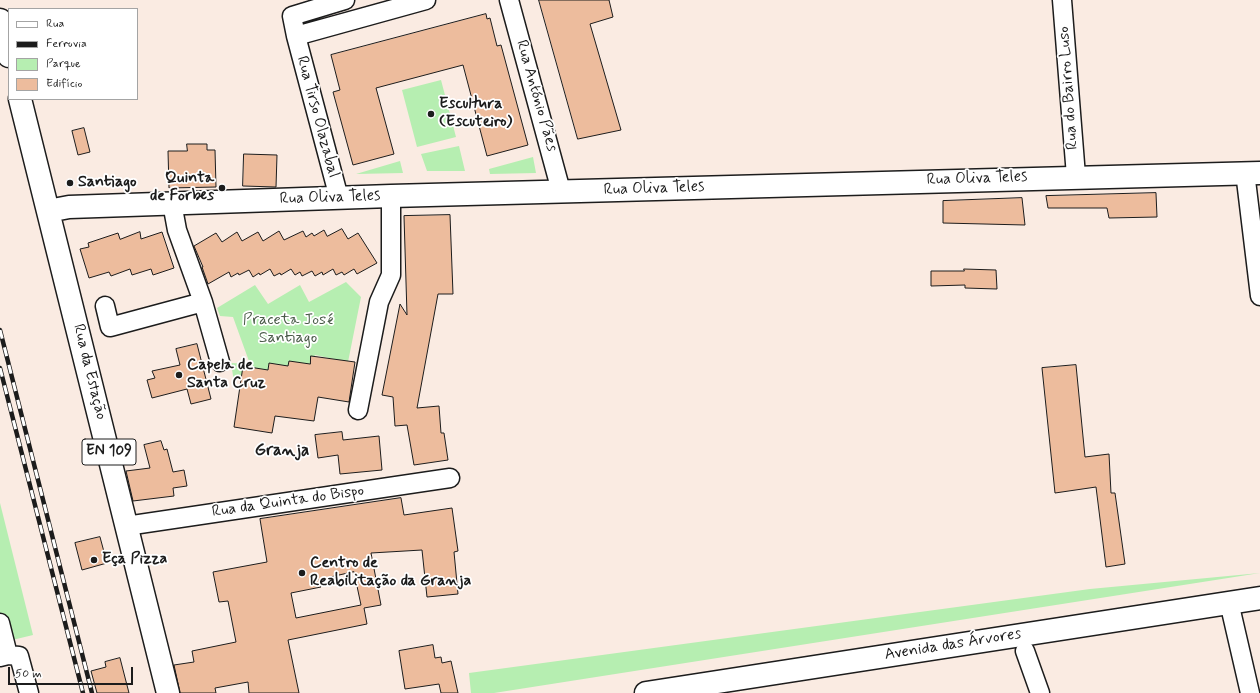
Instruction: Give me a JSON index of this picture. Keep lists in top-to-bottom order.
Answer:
{
  "streets": {
    "main road": [
      "Rua Oliva Teles",
      "Rua da Estação",
      "EN 109",
      "Avenida das Árvores"
    ],
    "street": [
      "Rua do Bairro Luso",
      "Rua António Pães",
      "Rua Tirso Olazabal",
      "Rua da Quinta do Bispo"
    ]
  },
  "crossings": [
    ["Rua do Bairro Luso", "Rua Oliva Teles"],
    ["Rua António Pães", "Rua Oliva Teles"],
    ["Rua Tirso Olazabal", "Rua Oliva Teles"],
    ["Rua Oliva Teles", "Rua da Estação"],
    ["Rua da Estação", "Rua da Quinta do Bispo"]
  ],
  "districts": ["Granja"],
  "parks": ["Praceta José Santiago"],
  "places": [
    "Escultura (Escuteiro)",
    "Santiago",
    "Quinta de Forbes",
    "Capela de Santa Cruz",
    "Eça Pizza",
    "Centro de Reabilitação da Granja"
  ],
  "legend": [
    "Rua",
    "Ferrovia",
    "Parque",
    "Edifício"
  ],
  "scale_bar": "50 m"
}
